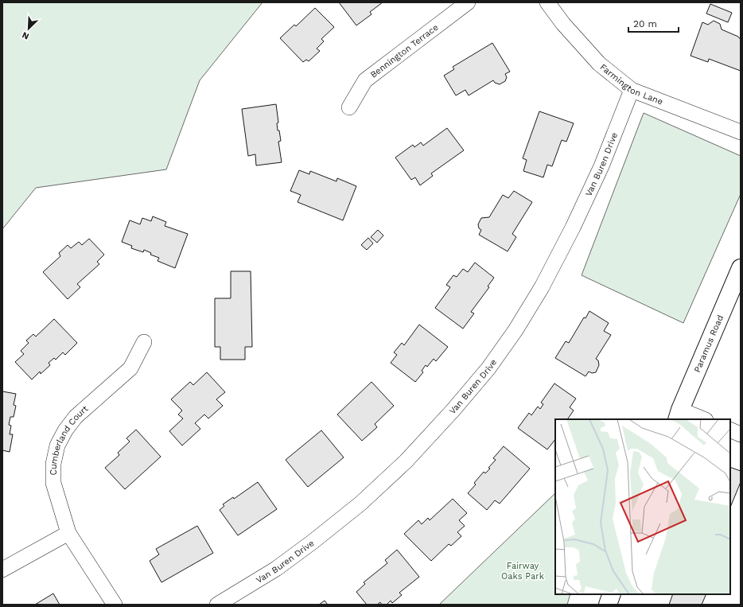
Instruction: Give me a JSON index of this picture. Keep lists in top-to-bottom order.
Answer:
{
  "streets": {
    "main road": ["Paramus Road"],
    "street": [
      "Bennington Terrace",
      "Farmington Lane",
      "Van Buren Drive",
      "Cumberland Court"
    ]
  },
  "crossings": [
    ["Farmington Lane", "Van Buren Drive"]
  ],
  "parks": ["Fairway Oaks Park"],
  "scale_bar": "20 m",
  "north": "bottom left"
}
